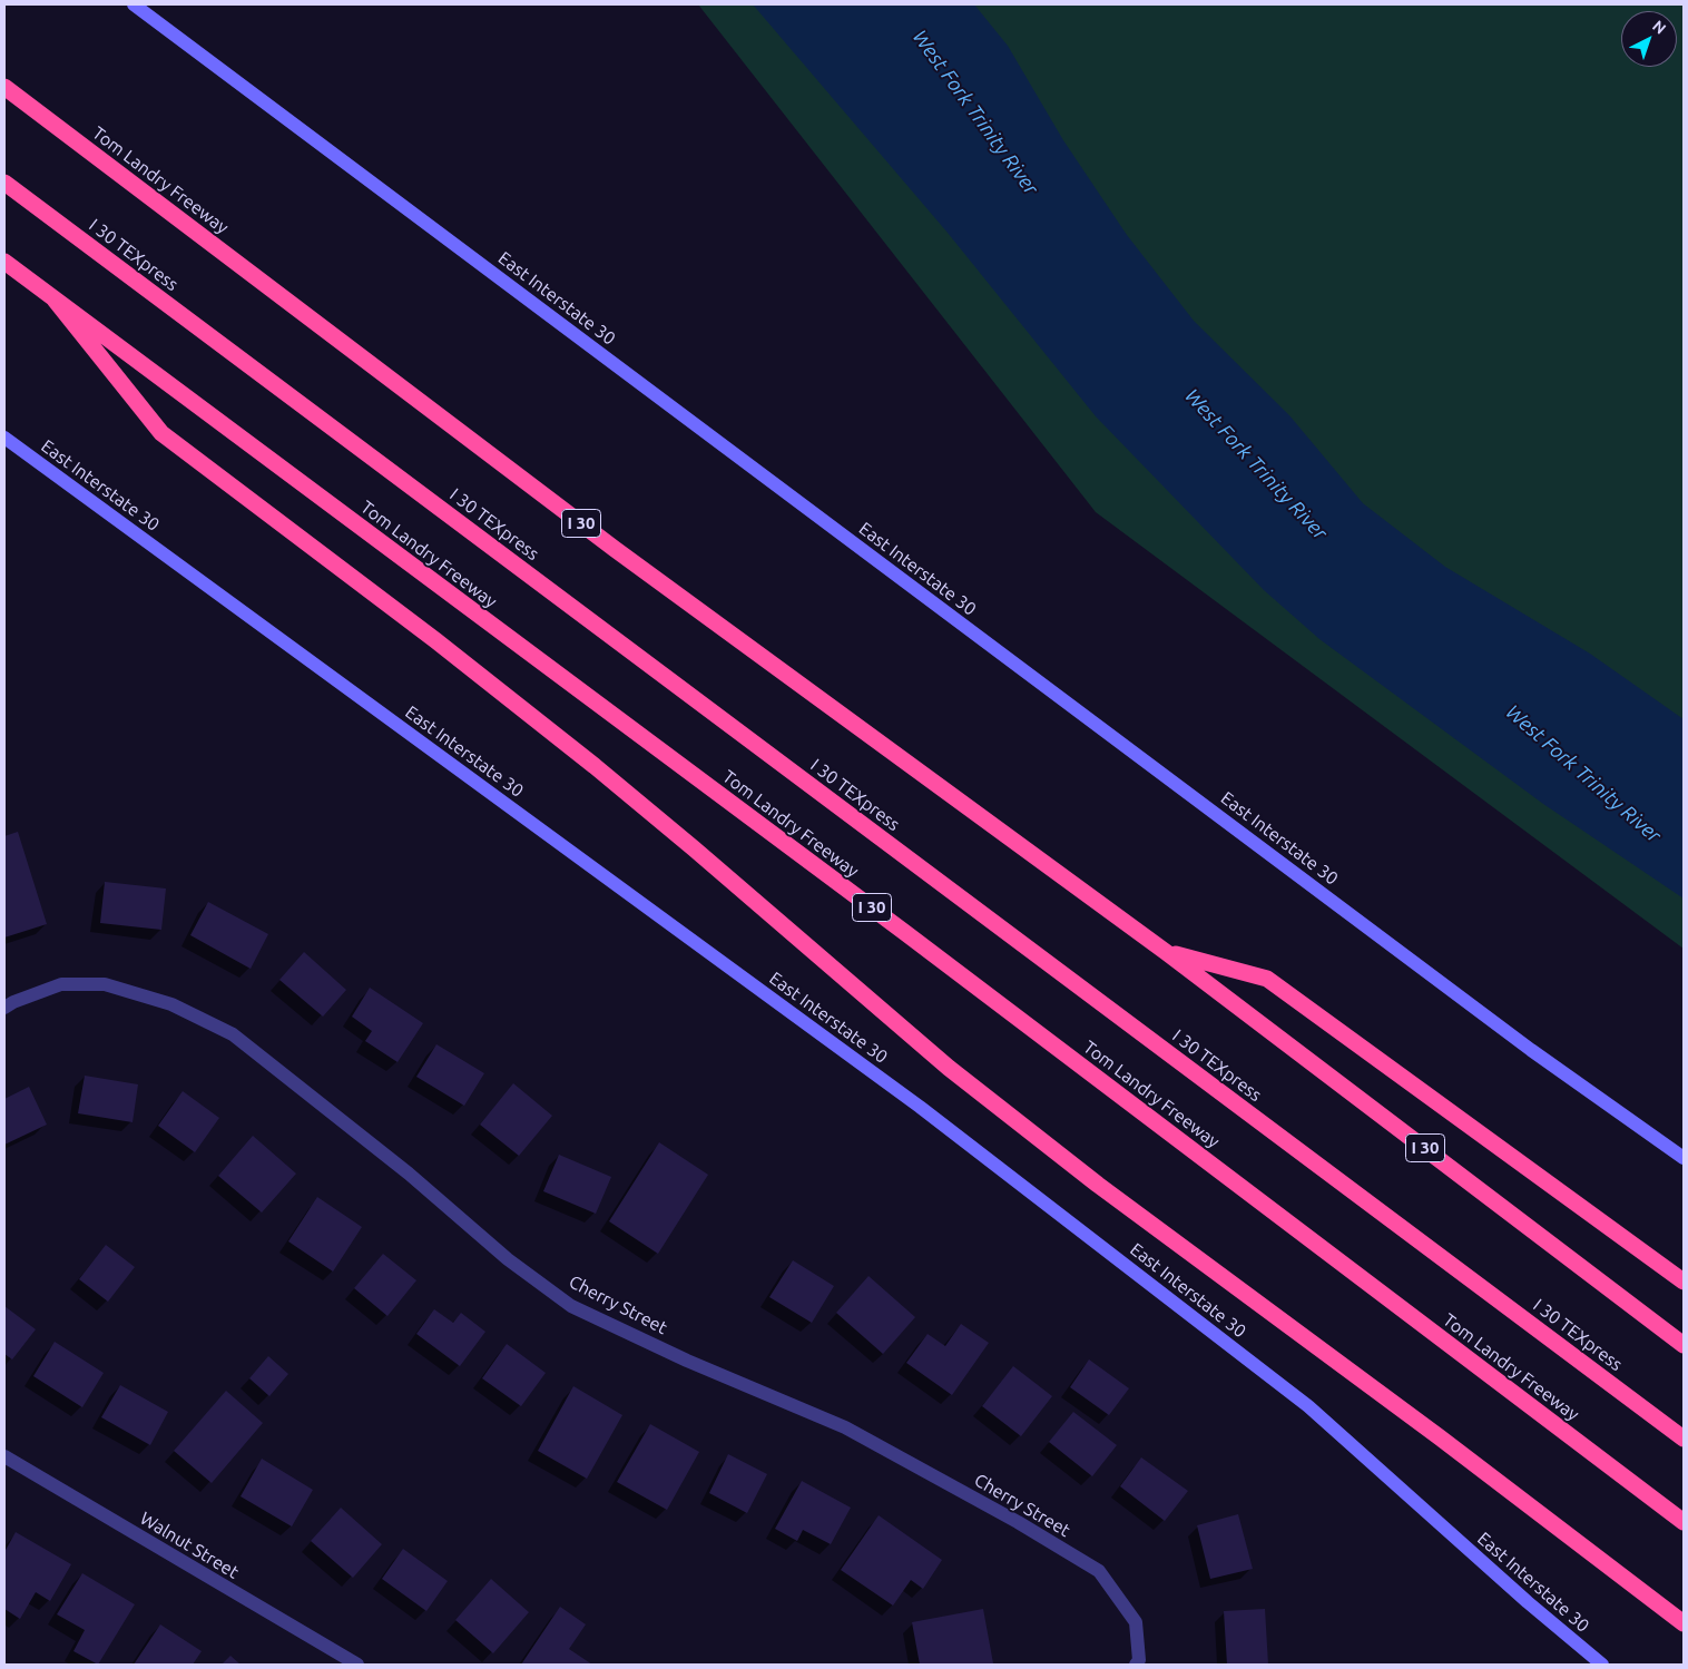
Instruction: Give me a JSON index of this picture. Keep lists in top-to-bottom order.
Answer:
{
  "streets": {
    "highway": ["Tom Landry Freeway", "I 30 TEXpress", "I 30"],
    "main road": ["East Interstate 30"],
    "street": ["Cherry Street", "Walnut Street"]
  },
  "water": ["West Fork Trinity River"],
  "north": "top right"
}
